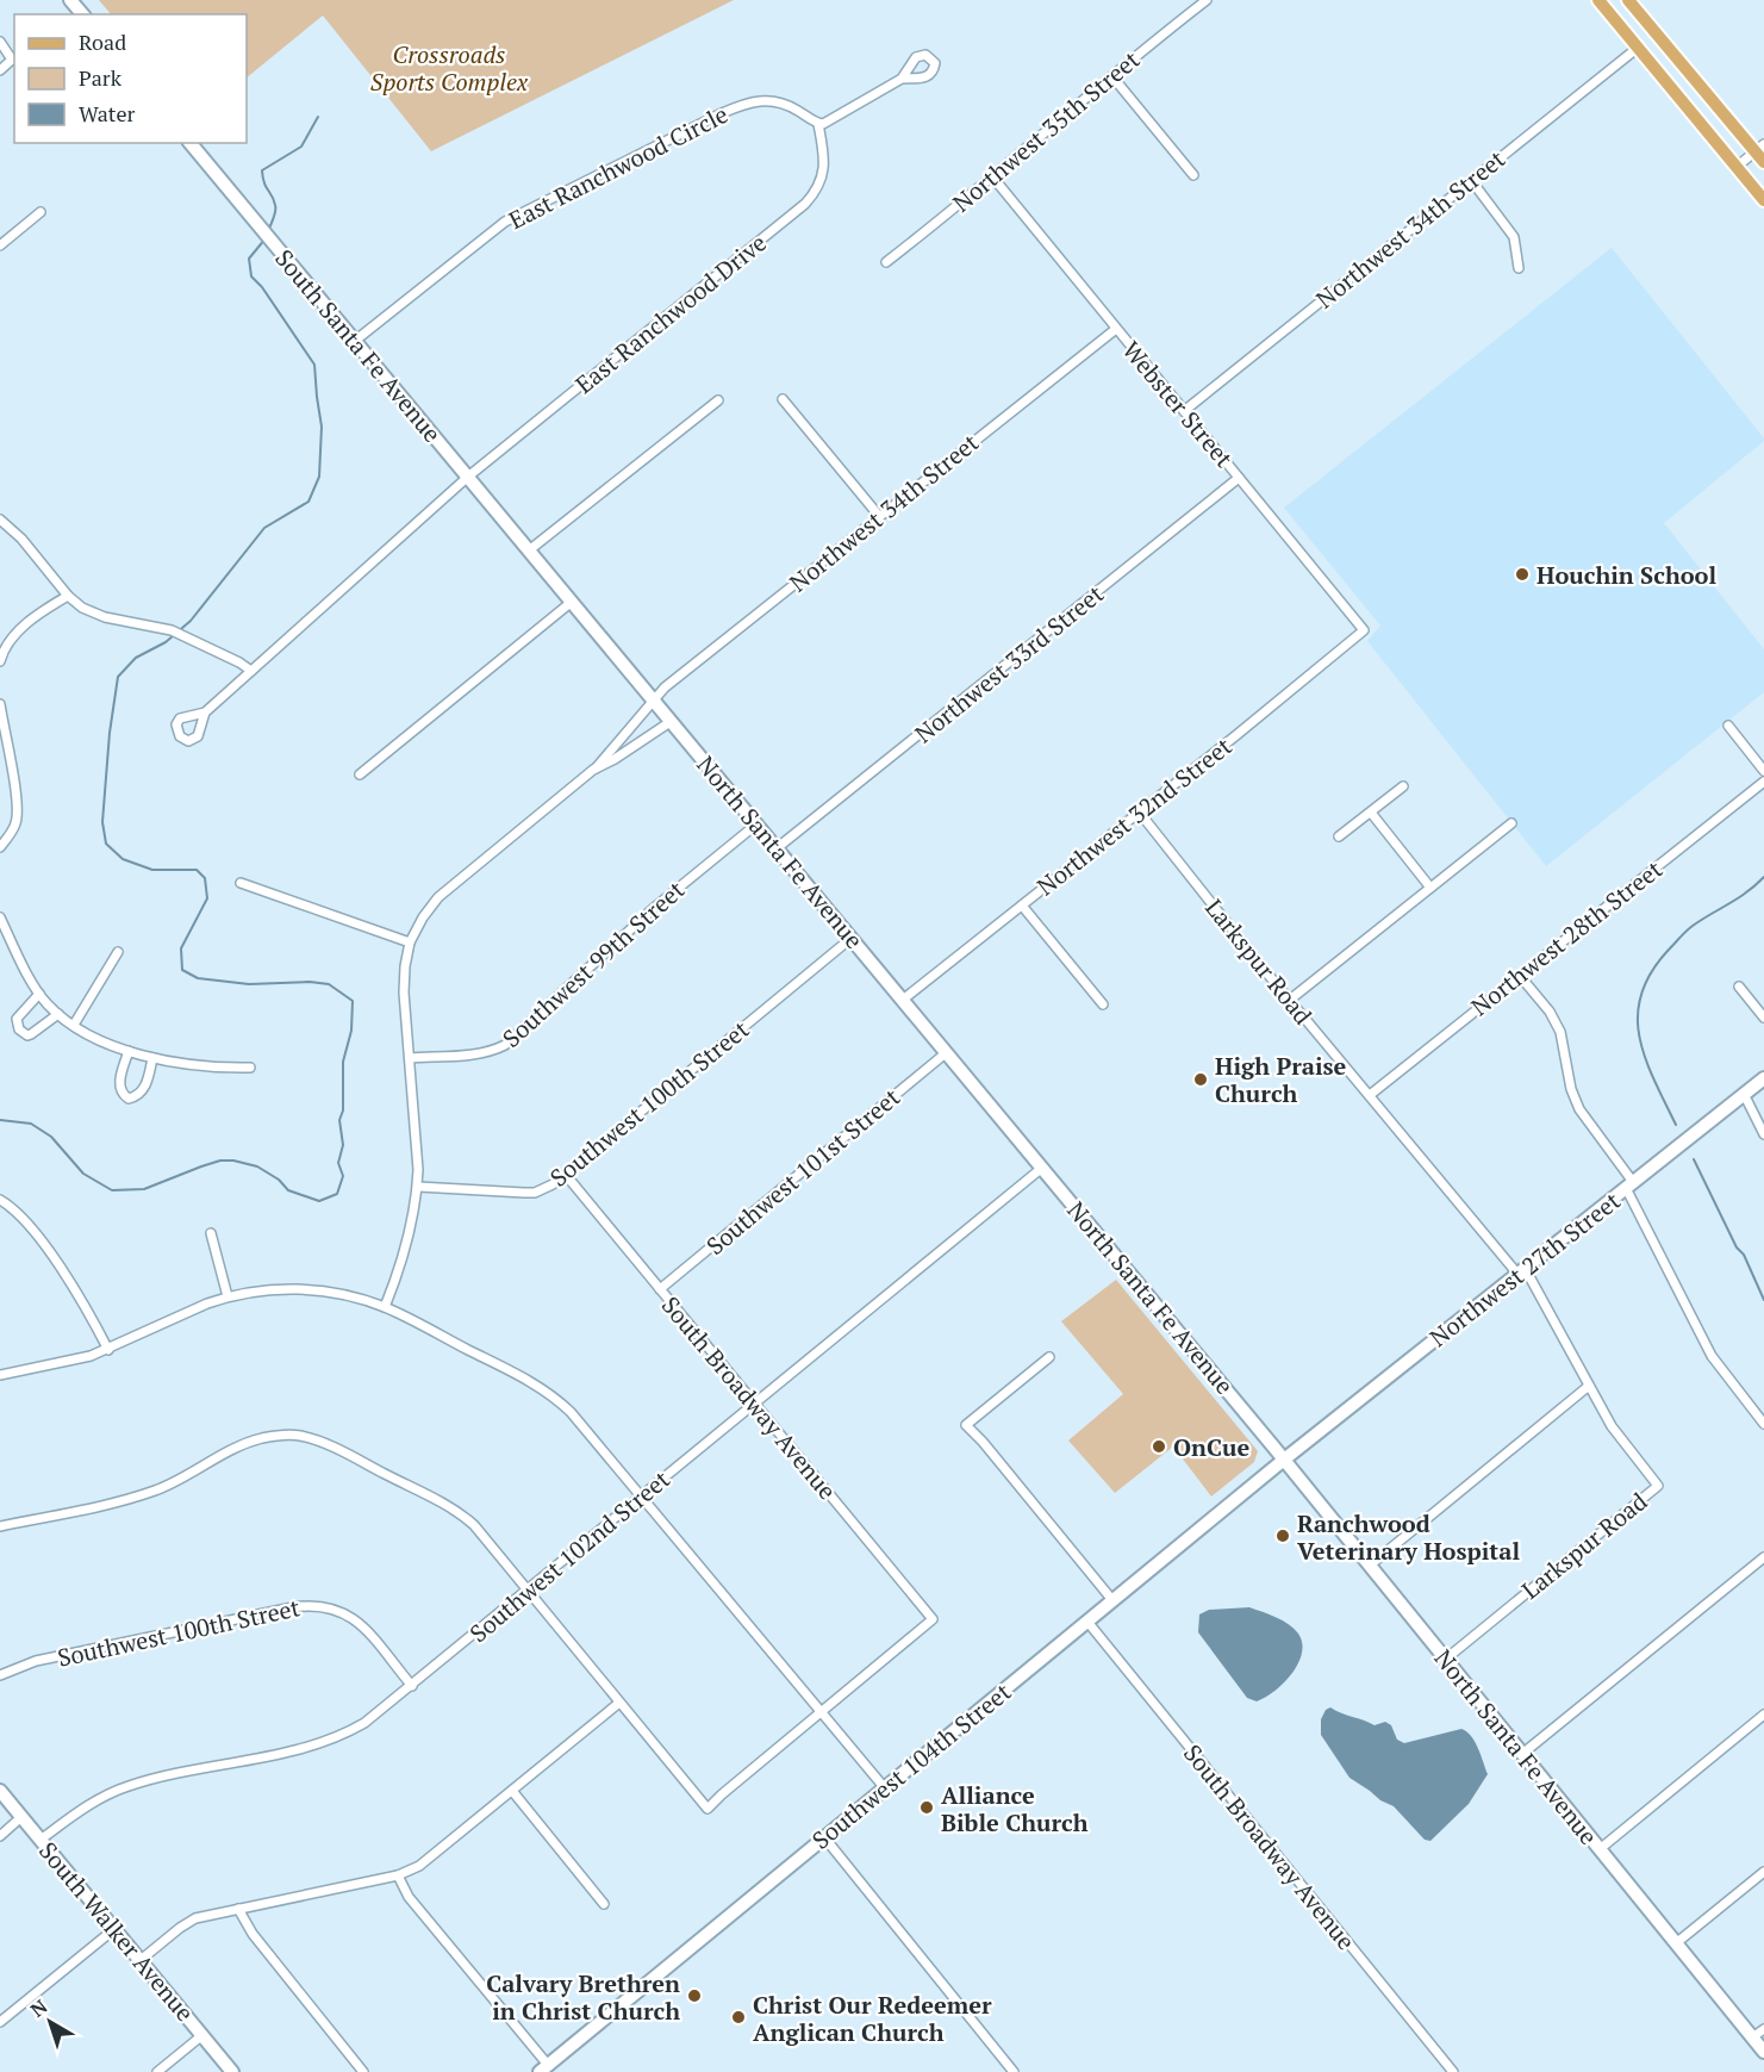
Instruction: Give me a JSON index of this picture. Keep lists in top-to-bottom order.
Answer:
{
  "streets": {
    "main road": [
      "South Santa Fe Avenue",
      "North Santa Fe Avenue",
      "Northwest 27th Street",
      "Southwest 104th Street",
      "South Walker Avenue"
    ],
    "street": [
      "Northwest 35th Street",
      "East Ranchwood Circle",
      "Northwest 34th Street",
      "East Ranchwood Drive",
      "Webster Street",
      "Northwest 33rd Street",
      "Northwest 32nd Street",
      "Northwest 28th Street",
      "Larkspur Road",
      "Southwest 99th Street",
      "Southwest 100th Street",
      "Southwest 101st Street",
      "South Broadway Avenue",
      "Southwest 102nd Street"
    ]
  },
  "crossings": [
    ["Northwest 35th Street", "Webster Street"],
    ["East Ranchwood Circle", "East Ranchwood Drive"],
    ["East Ranchwood Circle", "South Santa Fe Avenue"],
    ["Northwest 34th Street", "Webster Street"],
    ["Northwest 34th Street", "North Santa Fe Avenue"],
    ["East Ranchwood Drive", "South Santa Fe Avenue"],
    ["South Santa Fe Avenue", "North Santa Fe Avenue"],
    ["Webster Street", "Northwest 33rd Street"],
    ["Webster Street", "Northwest 32nd Street"],
    ["Northwest 33rd Street", "North Santa Fe Avenue"],
    ["Northwest 32nd Street", "North Santa Fe Avenue"],
    ["Northwest 32nd Street", "Larkspur Road"],
    ["North Santa Fe Avenue", "Larkspur Road"],
    ["North Santa Fe Avenue", "Southwest 99th Street"],
    ["North Santa Fe Avenue", "Southwest 100th Street"],
    ["North Santa Fe Avenue", "Southwest 101st Street"],
    ["North Santa Fe Avenue", "Northwest 27th Street"],
    ["North Santa Fe Avenue", "Southwest 102nd Street"],
    ["North Santa Fe Avenue", "Southwest 104th Street"],
    ["Northwest 28th Street", "Larkspur Road"],
    ["Larkspur Road", "Northwest 27th Street"],
    ["Southwest 100th Street", "South Broadway Avenue"],
    ["Southwest 100th Street", "Southwest 102nd Street"],
    ["Southwest 101st Street", "South Broadway Avenue"],
    ["Northwest 27th Street", "Southwest 104th Street"],
    ["South Broadway Avenue", "Southwest 102nd Street"],
    ["South Broadway Avenue", "Southwest 104th Street"],
    ["Southwest 102nd Street", "South Walker Avenue"]
  ],
  "parks": ["Crossroads Sports Complex"],
  "places": [
    "Houchin School",
    "High Praise Church",
    "OnCue",
    "Ranchwood Veterinary Hospital",
    "Alliance Bible Church",
    "Calvary Brethren in Christ Church",
    "Christ Our Redeemer Anglican Church"
  ],
  "legend": ["Road", "Park", "Water"],
  "north": "top left"
}
